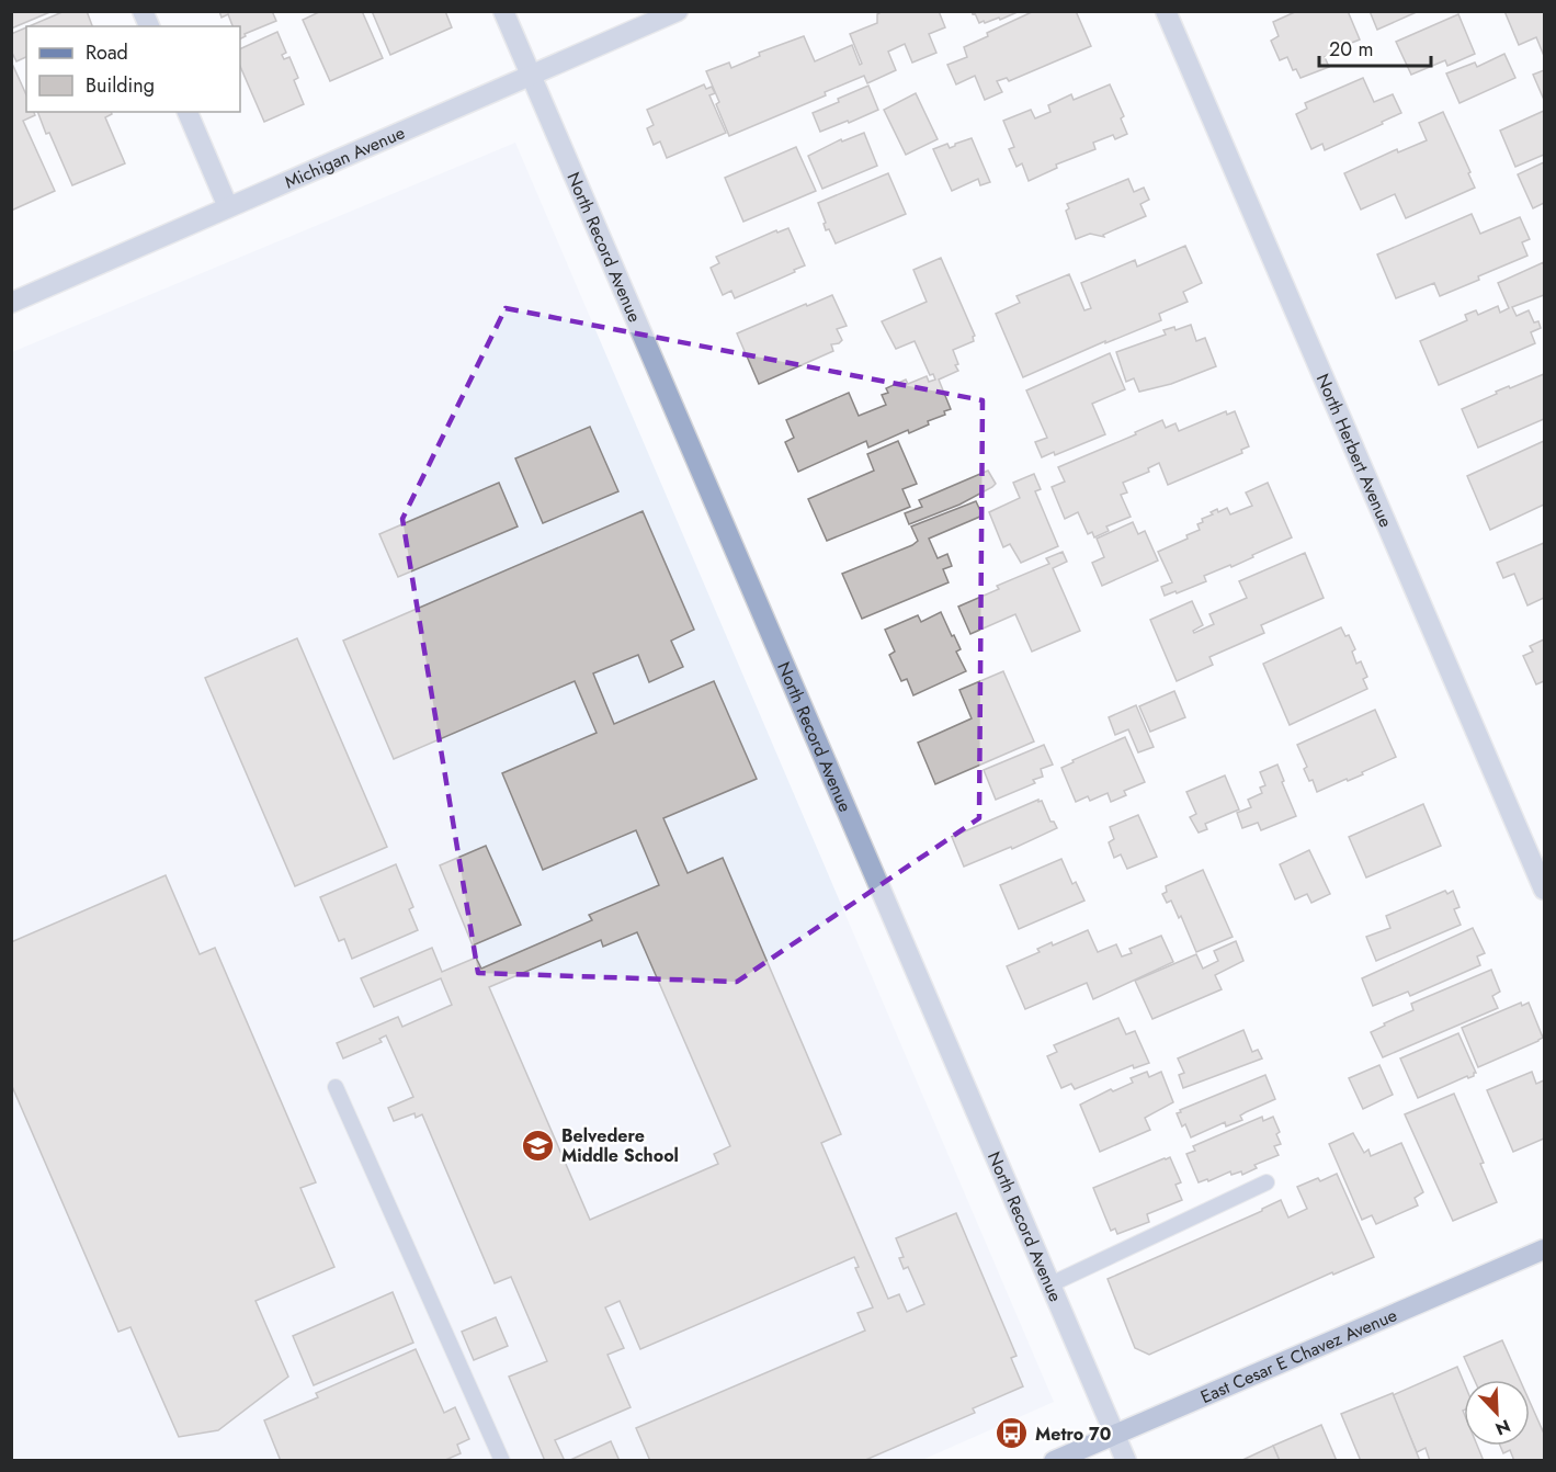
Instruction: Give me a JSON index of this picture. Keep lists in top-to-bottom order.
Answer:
{
  "streets": {
    "main road": ["East Cesar E Chavez Avenue"],
    "street": ["Michigan Avenue", "North Record Avenue", "North Herbert Avenue"]
  },
  "crossings": [
    ["Michigan Avenue", "North Record Avenue"],
    ["North Record Avenue", "East Cesar E Chavez Avenue"]
  ],
  "places": {
    "school or university": ["Belvedere Middle School"],
    "bus stop": ["Metro 70"]
  },
  "legend": ["Road", "Building"],
  "scale_bar": "20 m",
  "north": "bottom right"
}
